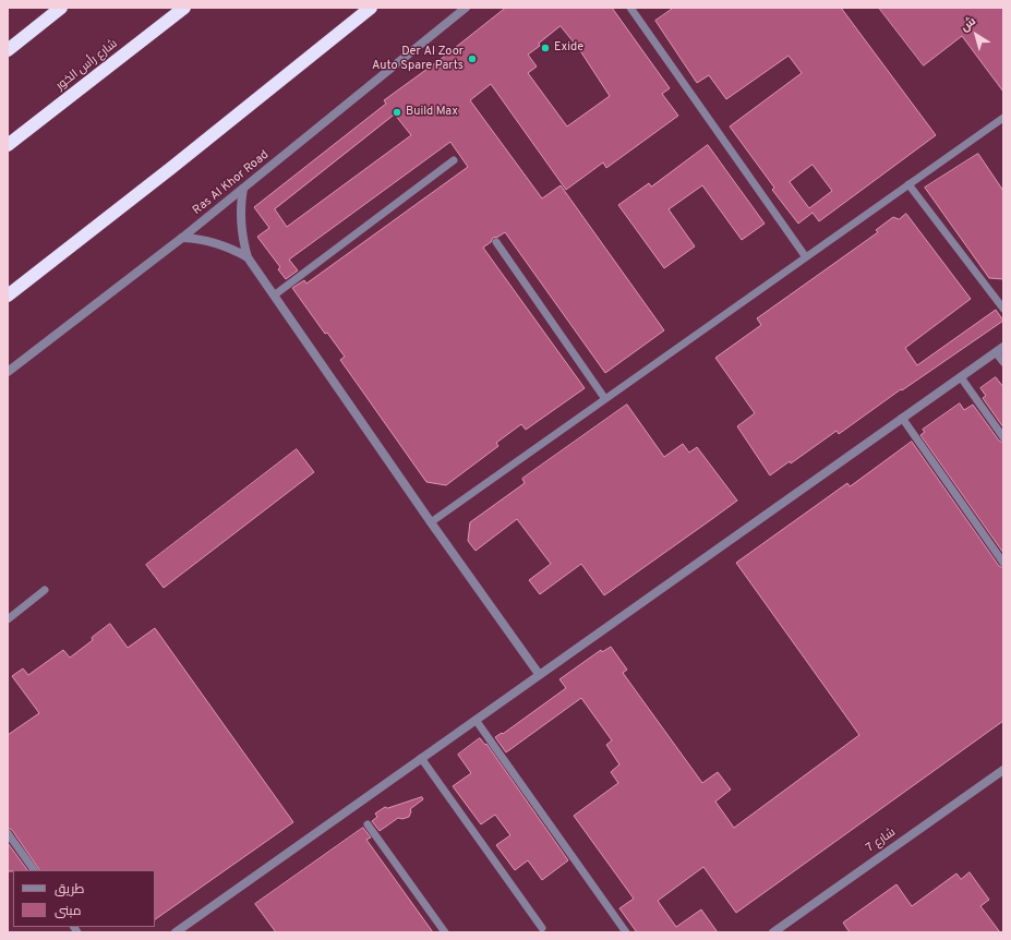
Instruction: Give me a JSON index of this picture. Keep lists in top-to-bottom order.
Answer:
{
  "streets": {
    "highway": ["شارع رأس الخور"],
    "street": ["Ras Al Khor Road", "شارع 7"]
  },
  "places": ["Exide", "Der Al Zoor Auto Spare Parts", "Build Max"],
  "legend": ["طريق", "مبنى"],
  "north": "top left"
}
